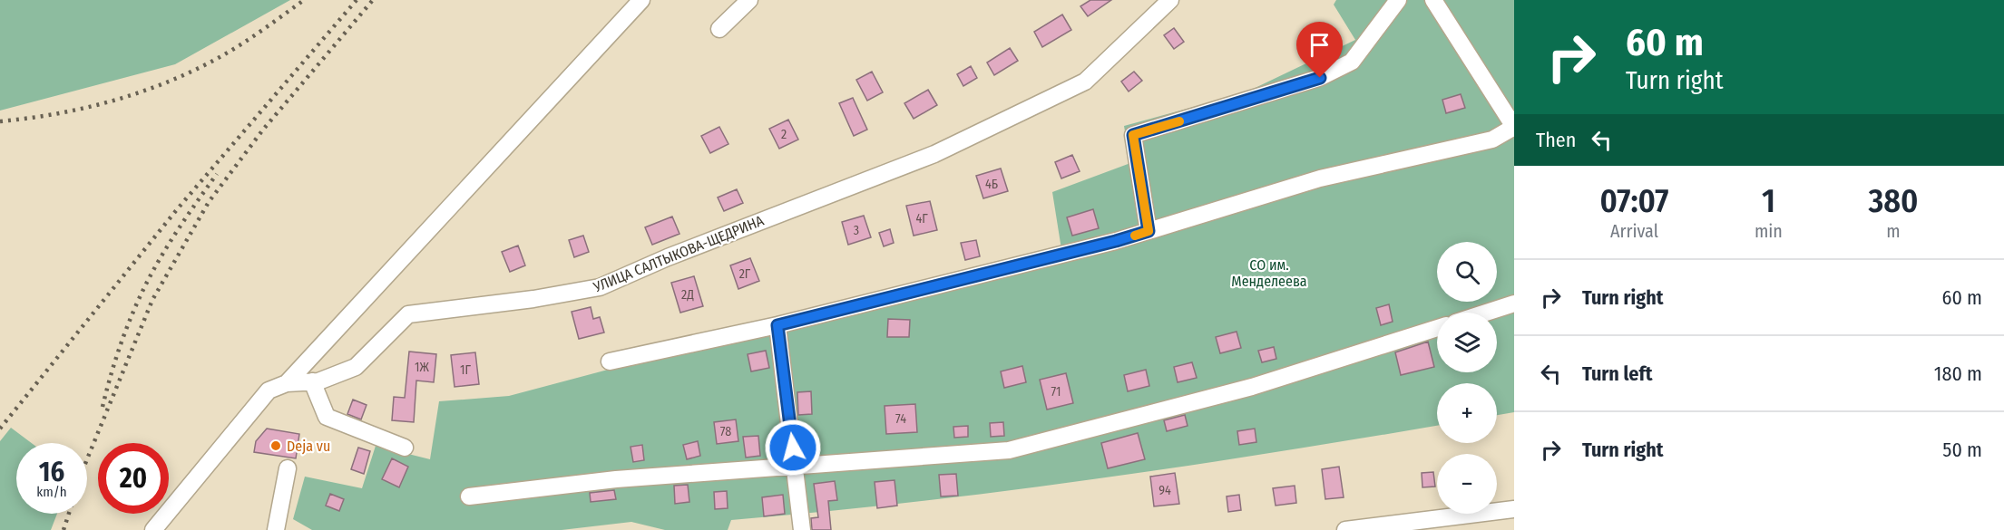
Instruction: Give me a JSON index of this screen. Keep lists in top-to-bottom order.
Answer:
{
  "streets": {
    "street": ["УЛИЦА САЛТЫКОВА-ЩЕДРИНА"]
  },
  "parks": ["СО им. Менделеева"],
  "places": ["Deja vu"],
  "house_numbers": [
    "2",
    "4Б",
    "4Г",
    "3",
    "2Г",
    "2Д",
    "1Ж",
    "1Г",
    "71",
    "74",
    "78",
    "94"
  ],
  "page": {
    "turn": ["60 m", "Turn right"],
    "then": "Then",
    "eta": [
      "07:07",
      "Arrival",
      "1",
      "min",
      "380",
      "m"
    ],
    "map_buttons": ["+", "−"],
    "list": [
      {
        "name": "Turn right",
        "value": "60 m"
      },
      {
        "name": "Turn left",
        "value": "180 m"
      },
      {
        "name": "Turn right",
        "value": "50 m"
      }
    ],
    "speed": "16 km/h",
    "limit": "20"
  }
}
